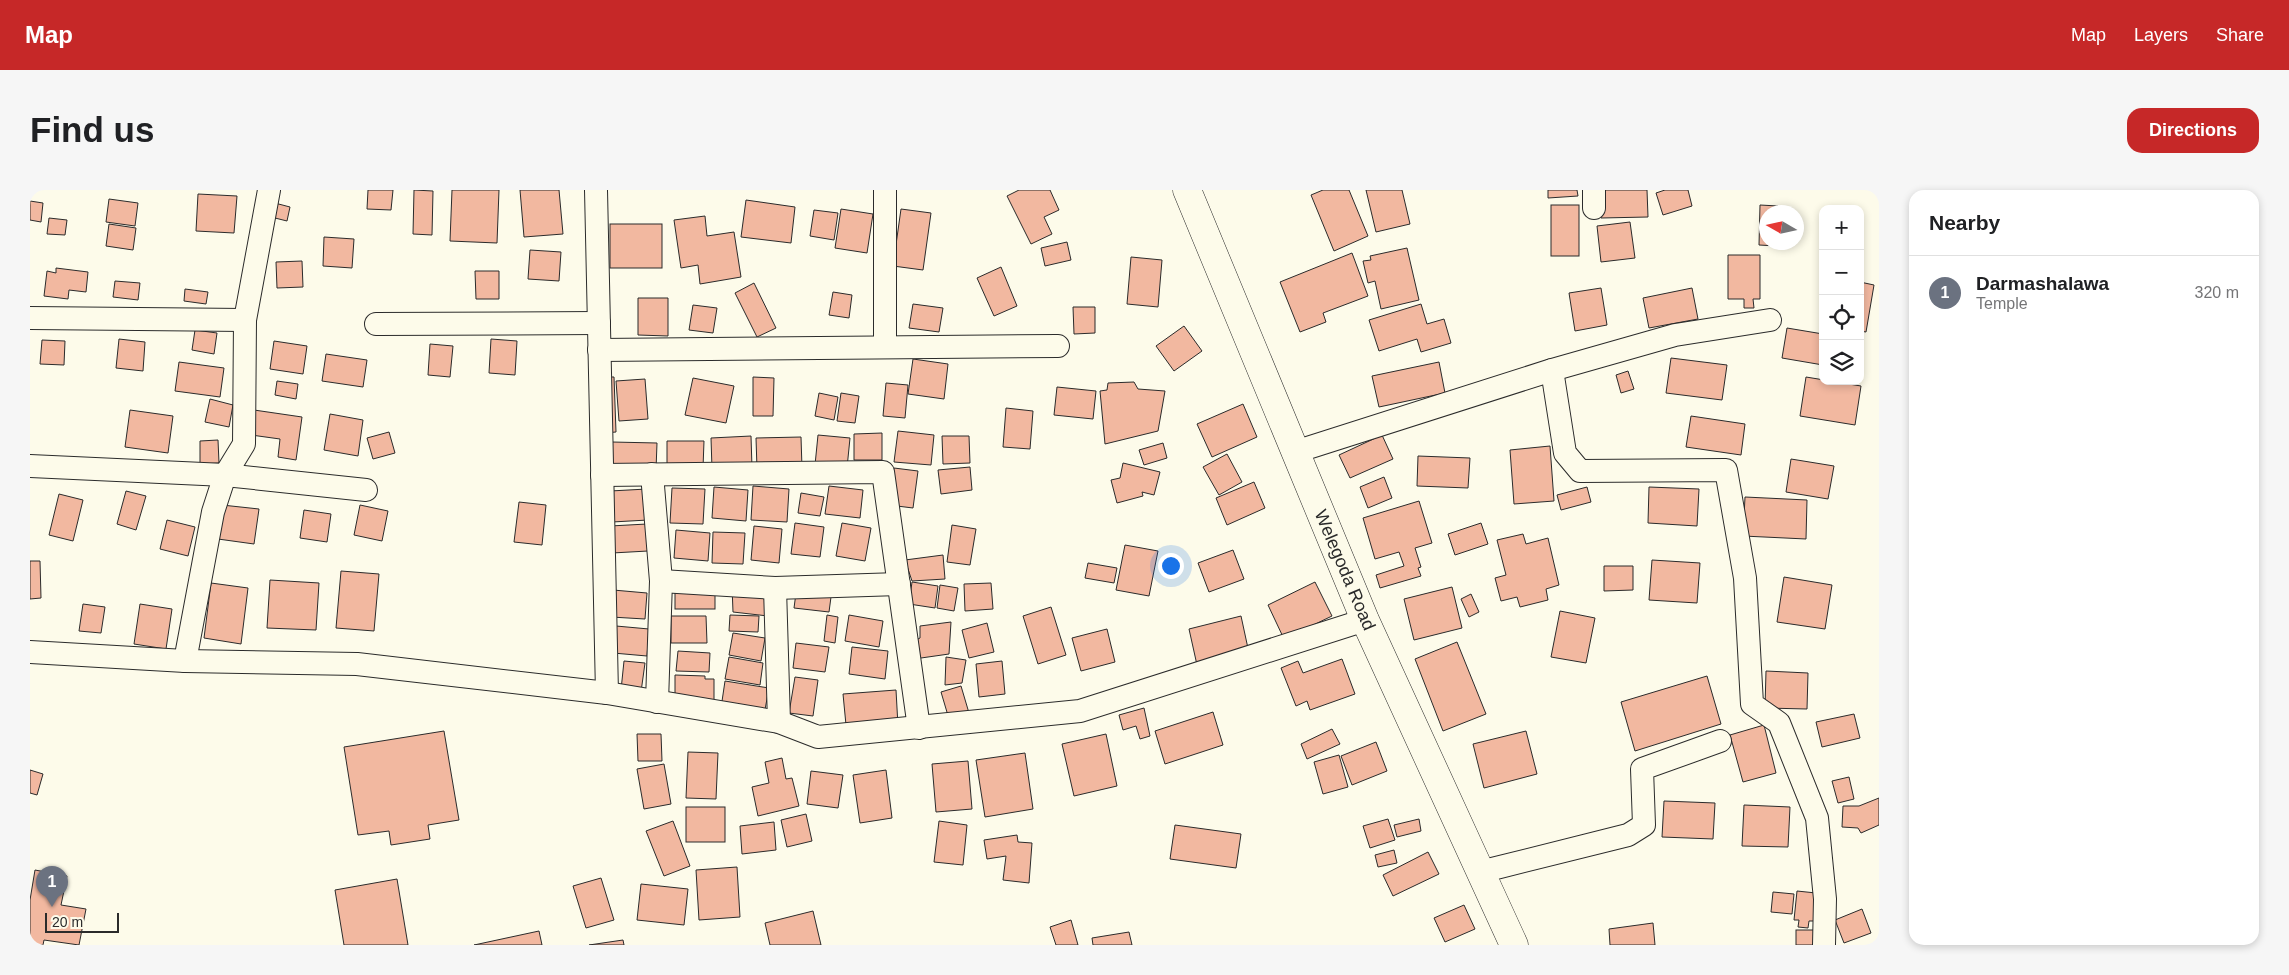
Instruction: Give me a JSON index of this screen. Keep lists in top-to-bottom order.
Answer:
{
  "streets": {
    "street": ["Welegoda Road"]
  },
  "scale_bar": "20 m",
  "north": "left",
  "page": {
    "header": "Map",
    "nav": ["Map", "Layers", "Share"],
    "buttons": "Directions",
    "title": "Find us",
    "heading": "Nearby",
    "map_buttons": ["+", "−"],
    "list": [
      {
        "mark": "1",
        "name": "Darmashalawa",
        "note": "Temple",
        "value": "320 m"
      }
    ],
    "pins": "1",
    "scale": "20 m"
  }
}
